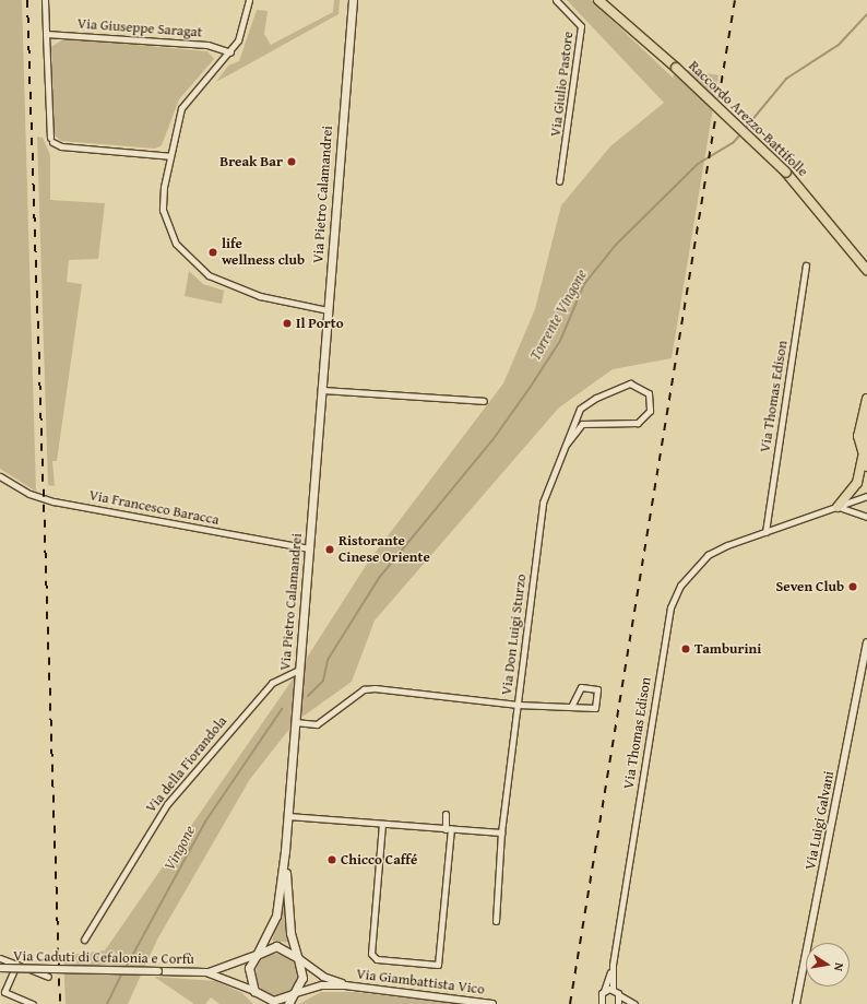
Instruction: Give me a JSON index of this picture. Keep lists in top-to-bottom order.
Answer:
{
  "streets": {
    "main road": ["Raccordo Arezzo-Battifolle", "Via Pietro Calamandrei"],
    "street": [
      "Via Giuseppe Saragat",
      "Via Giulio Pastore",
      "Via Thomas Edison",
      "Via Francesco Baracca",
      "Via Don Luigi Sturzo",
      "Via della Fiorandola",
      "Via Luigi Galvani",
      "Via Caduti di Cefalonia e Corfù",
      "Via Giambattista Vico"
    ]
  },
  "crossings": [
    ["Via Pietro Calamandrei", "Via Francesco Baracca"],
    ["Via Pietro Calamandrei", "Via della Fiorandola"],
    ["Via Caduti di Cefalonia e Corfù", "Via Giambattista Vico"]
  ],
  "water": ["Torrente Vingone", "Vingone"],
  "places": [
    "Break Bar",
    "life wellness club",
    "Il Porto",
    "Ristorante Cinese Oriente",
    "Seven Club",
    "Tamburini",
    "Chicco Caffé"
  ],
  "north": "right"
}
